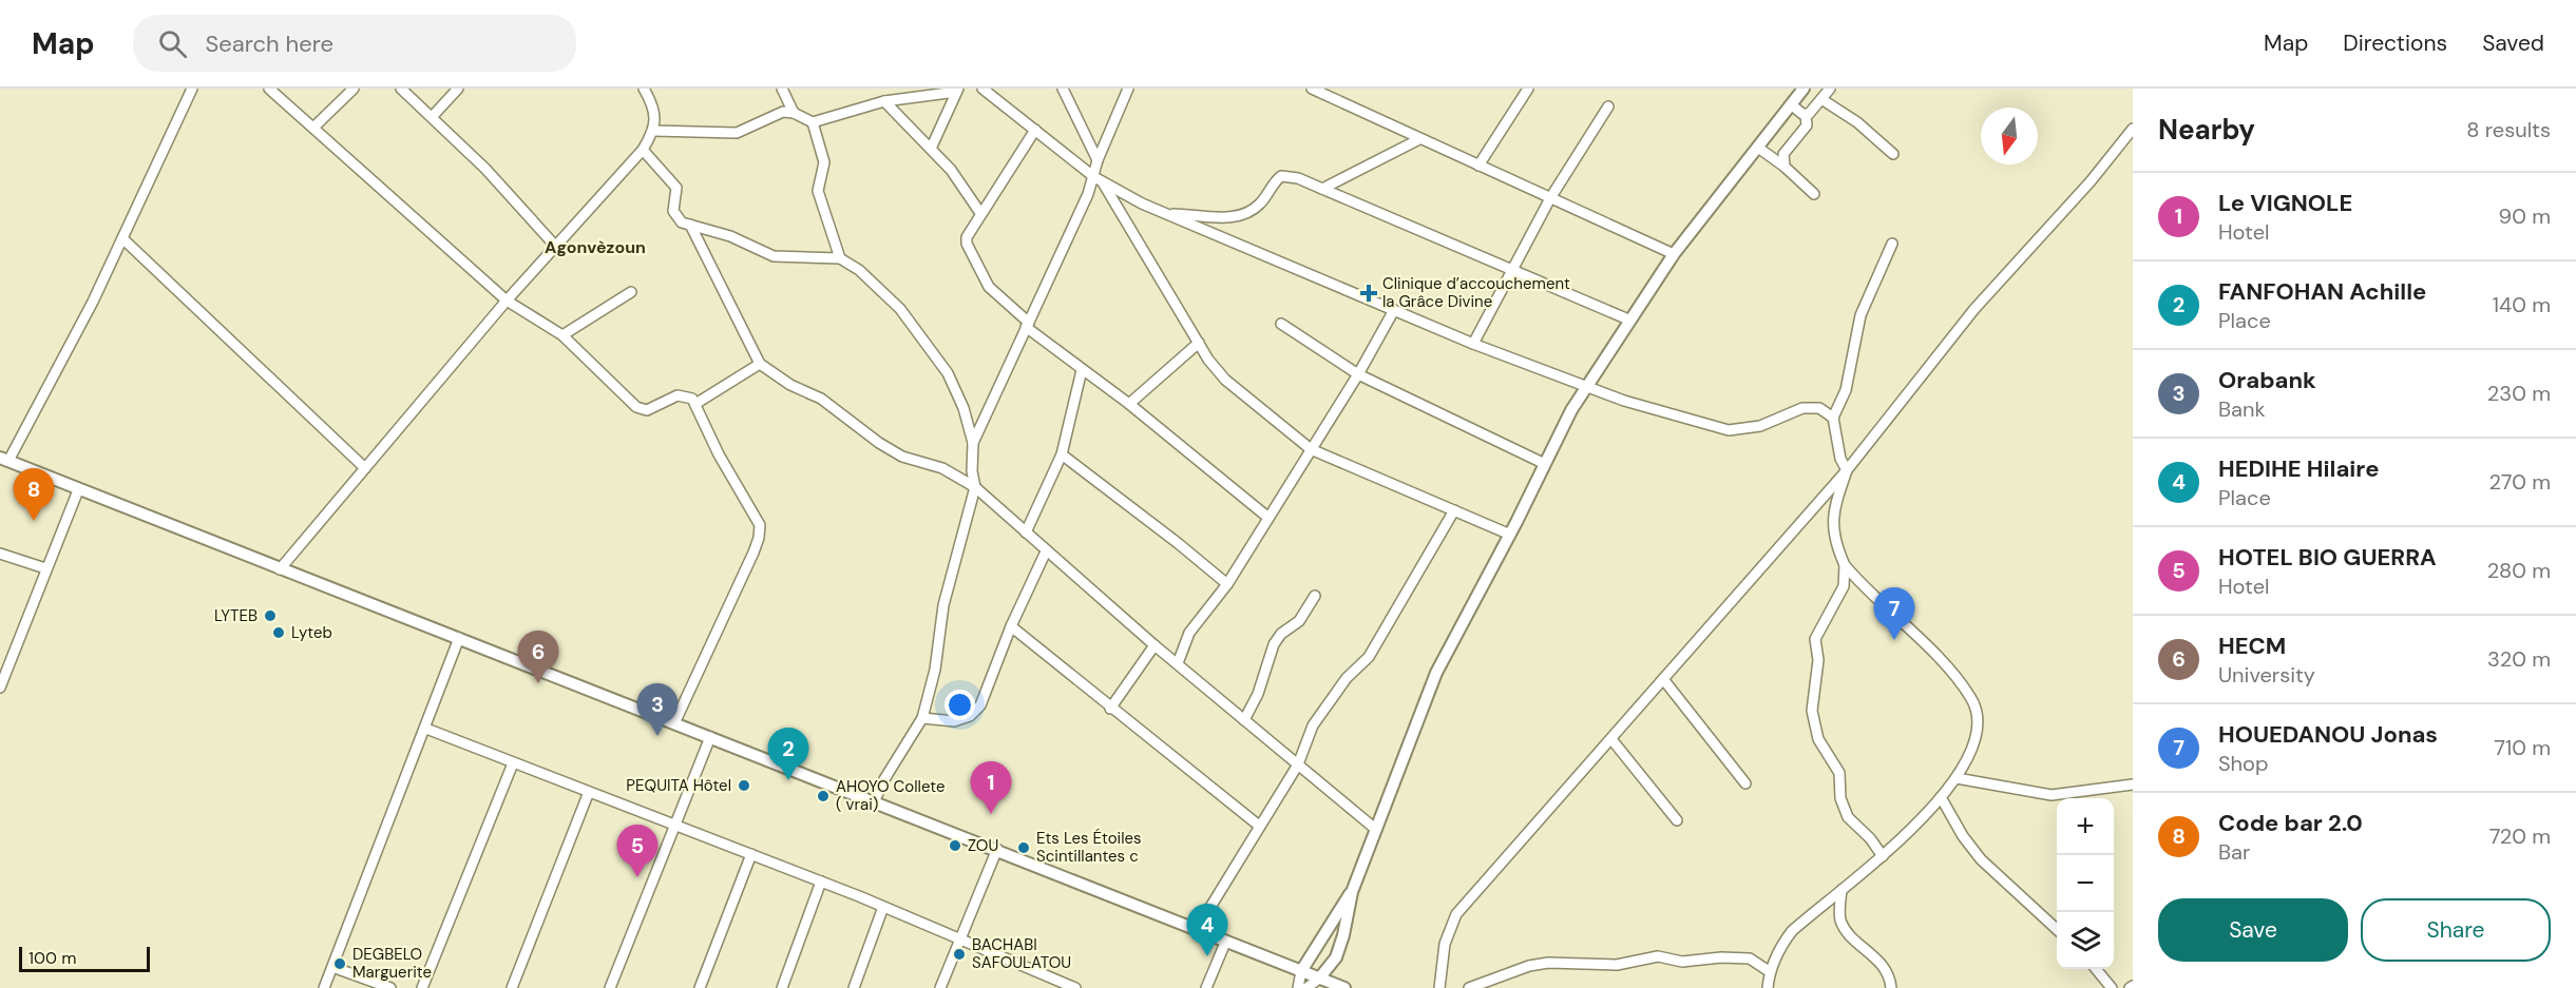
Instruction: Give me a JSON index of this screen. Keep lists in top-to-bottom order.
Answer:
{
  "districts": ["Agonvèzoun"],
  "places": {
    "health": ["Clinique d’accouchement la Grâce Divine"],
    "other": [
      "LYTEB",
      "Lyteb",
      "PEQUITA Hôtel",
      "AHOYO Collete ( vrai)",
      "ZOU",
      "Ets Les Étoiles Scintillantes c",
      "BACHABI SAFOULATOU",
      "DEGBELO Marguerite"
    ]
  },
  "scale_bar": "100 m",
  "north": "bottom",
  "page": {
    "header": "Map",
    "search": "Search here",
    "nav": ["Map", "Directions", "Saved"],
    "heading": ["Nearby", "8 results"],
    "list": [
      {
        "mark": "1",
        "name": "Le VIGNOLE",
        "note": "Hotel",
        "value": "90 m"
      },
      {
        "mark": "2",
        "name": "FANFOHAN Achille",
        "note": "Place",
        "value": "140 m"
      },
      {
        "mark": "3",
        "name": "Orabank",
        "note": "Bank",
        "value": "230 m"
      },
      {
        "mark": "4",
        "name": "HEDIHE Hilaire",
        "note": "Place",
        "value": "270 m"
      },
      {
        "mark": "5",
        "name": "HOTEL BIO GUERRA",
        "note": "Hotel",
        "value": "280 m"
      },
      {
        "mark": "6",
        "name": "HECM",
        "note": "University",
        "value": "320 m"
      },
      {
        "mark": "7",
        "name": "HOUEDANOU Jonas",
        "note": "Shop",
        "value": "710 m"
      },
      {
        "mark": "8",
        "name": "Code bar 2.0",
        "note": "Bar",
        "value": "720 m"
      }
    ],
    "pins": [
      "8",
      "7",
      "6",
      "3",
      "2",
      "1",
      "5",
      "4"
    ],
    "map_buttons": ["+", "−"],
    "buttons": ["Save", "Share"],
    "scale": "100 m"
  }
}
